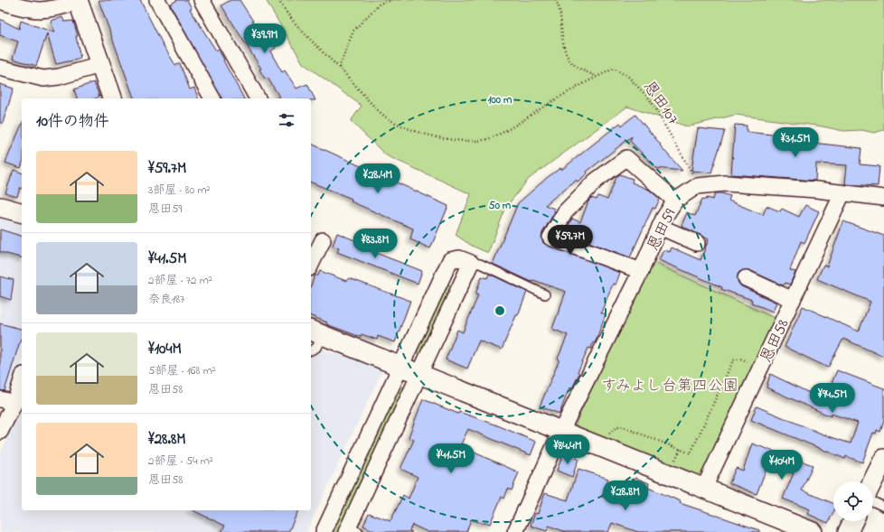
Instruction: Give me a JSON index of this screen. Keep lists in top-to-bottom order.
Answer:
{
  "streets": {
    "street": ["恩田59", "恩田58"],
    "path": ["恩田107"]
  },
  "crossings": [
    ["恩田59", "恩田58"]
  ],
  "parks": ["すみよし台第四公園"],
  "page": {
    "price": [
      "¥39.9M",
      "¥31.5M",
      "¥28.4M",
      "¥59.7M",
      "¥83.8M",
      "¥94.5M",
      "¥84.4M",
      "¥41.5M",
      "¥104M",
      "¥28.8M"
    ],
    "heading": "10件の物件",
    "list": [
      {
        "name": "¥59.7M",
        "note": "3部屋 · 80 m² · 恩田59"
      },
      {
        "name": "¥41.5M",
        "note": "2部屋 · 72 m² · 奈良187"
      },
      {
        "name": "¥104M",
        "note": "5部屋 · 168 m² · 恩田58"
      },
      {
        "name": "¥28.8M",
        "note": "2部屋 · 54 m² · 恩田58"
      }
    ]
  },
  "rings": ["100 m", "50 m"]
}
